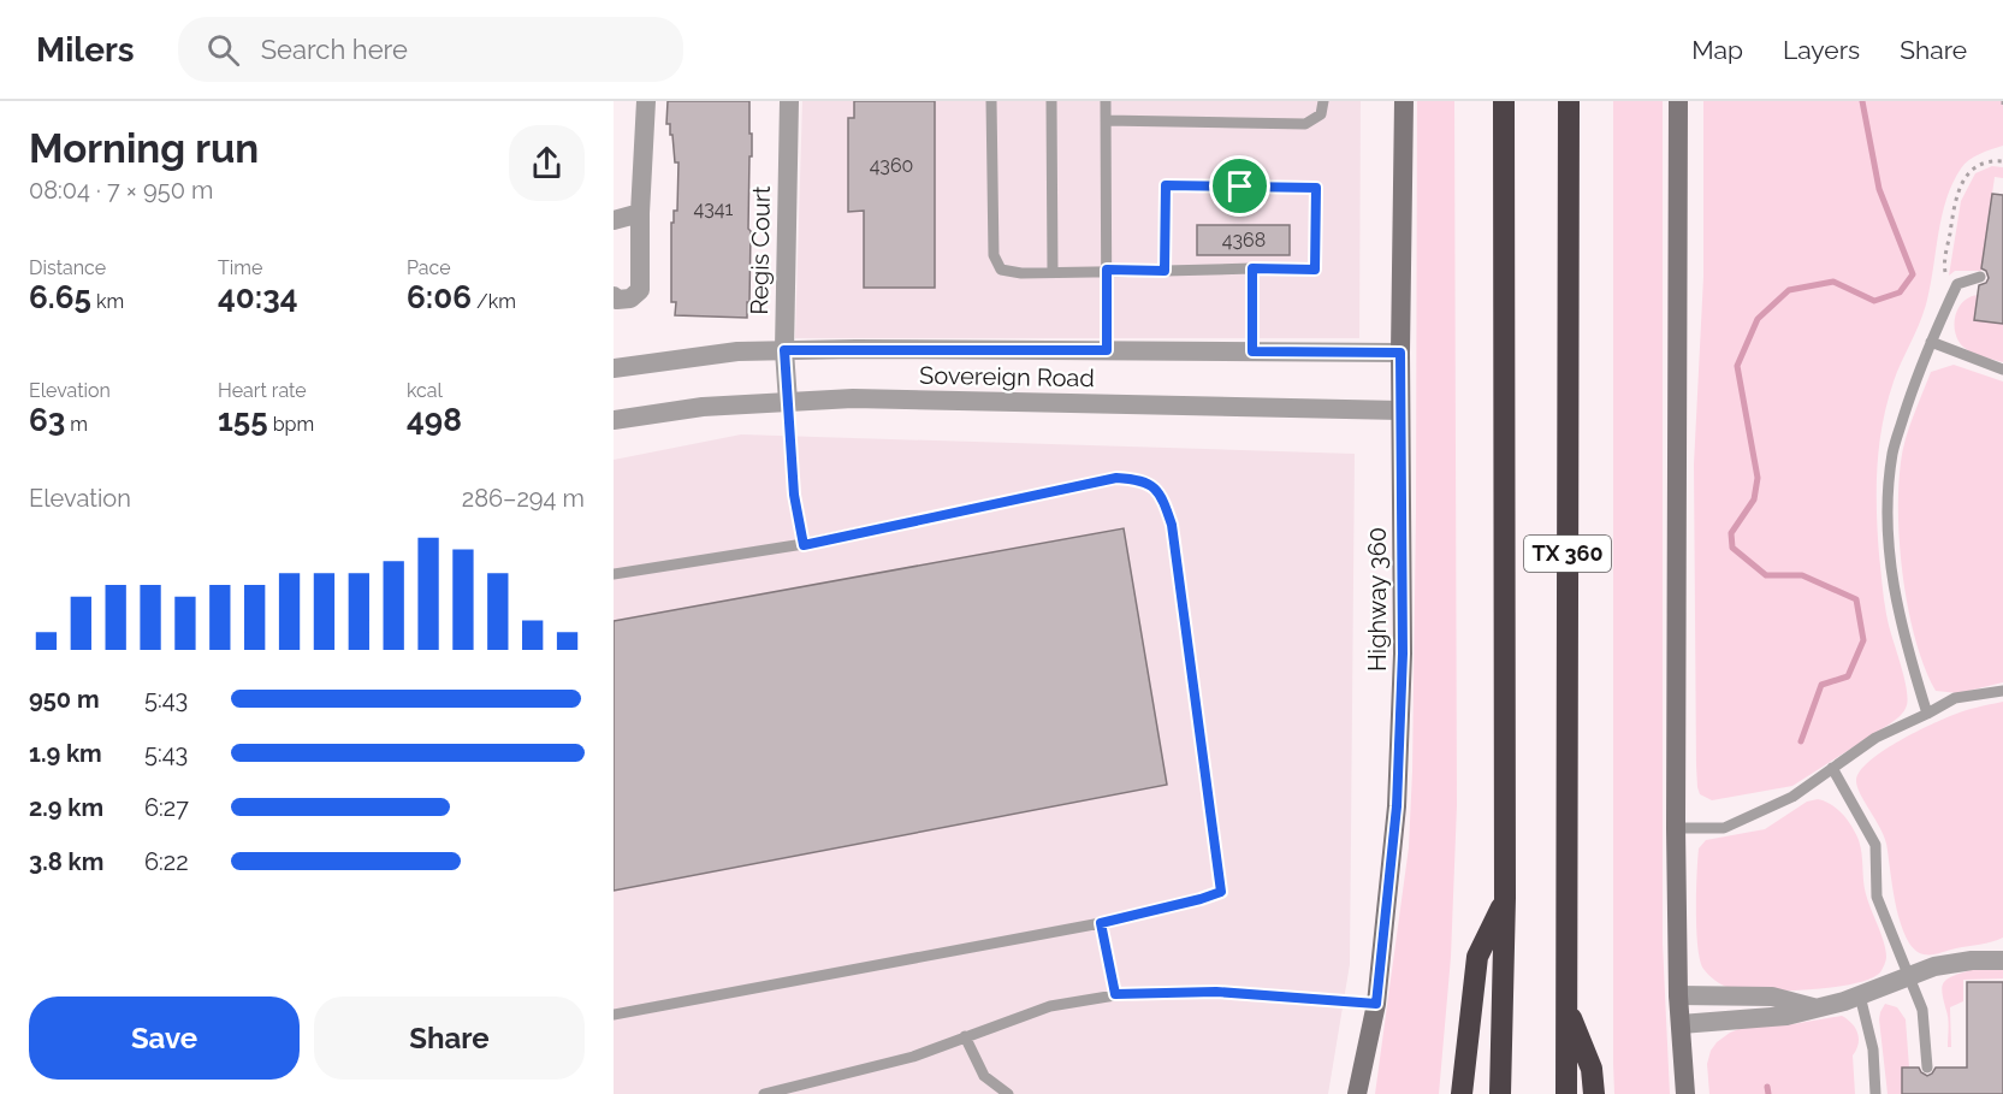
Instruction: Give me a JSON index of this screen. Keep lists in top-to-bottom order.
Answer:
{
  "streets": {
    "highway": ["TX 360"],
    "main road": ["Highway 360"],
    "street": ["Regis Court", "Sovereign Road"]
  },
  "crossings": [
    ["Regis Court", "Sovereign Road"],
    ["Sovereign Road", "Highway 360"]
  ],
  "house_numbers": ["4360", "4341", "4368"],
  "page": {
    "header": "Milers",
    "search": "Search here",
    "nav": ["Map", "Layers", "Share"],
    "heading": ["Morning run", "08:04 · 7 × 950 m"],
    "stats": [
      ["Distance", "6.65 km"],
      ["Time", "40:34"],
      ["Pace", "6:06 /km"],
      ["Elevation", "63 m"],
      ["Heart rate", "155 bpm"],
      ["kcal", "498"]
    ],
    "chart": ["Elevation", "286–294 m"],
    "list": [
      {
        "name": "950 m",
        "note": "5:43"
      },
      {
        "name": "1.9 km",
        "note": "5:43"
      },
      {
        "name": "2.9 km",
        "note": "6:27"
      },
      {
        "name": "3.8 km",
        "note": "6:22"
      }
    ],
    "buttons": ["Save", "Share"]
  }
}
